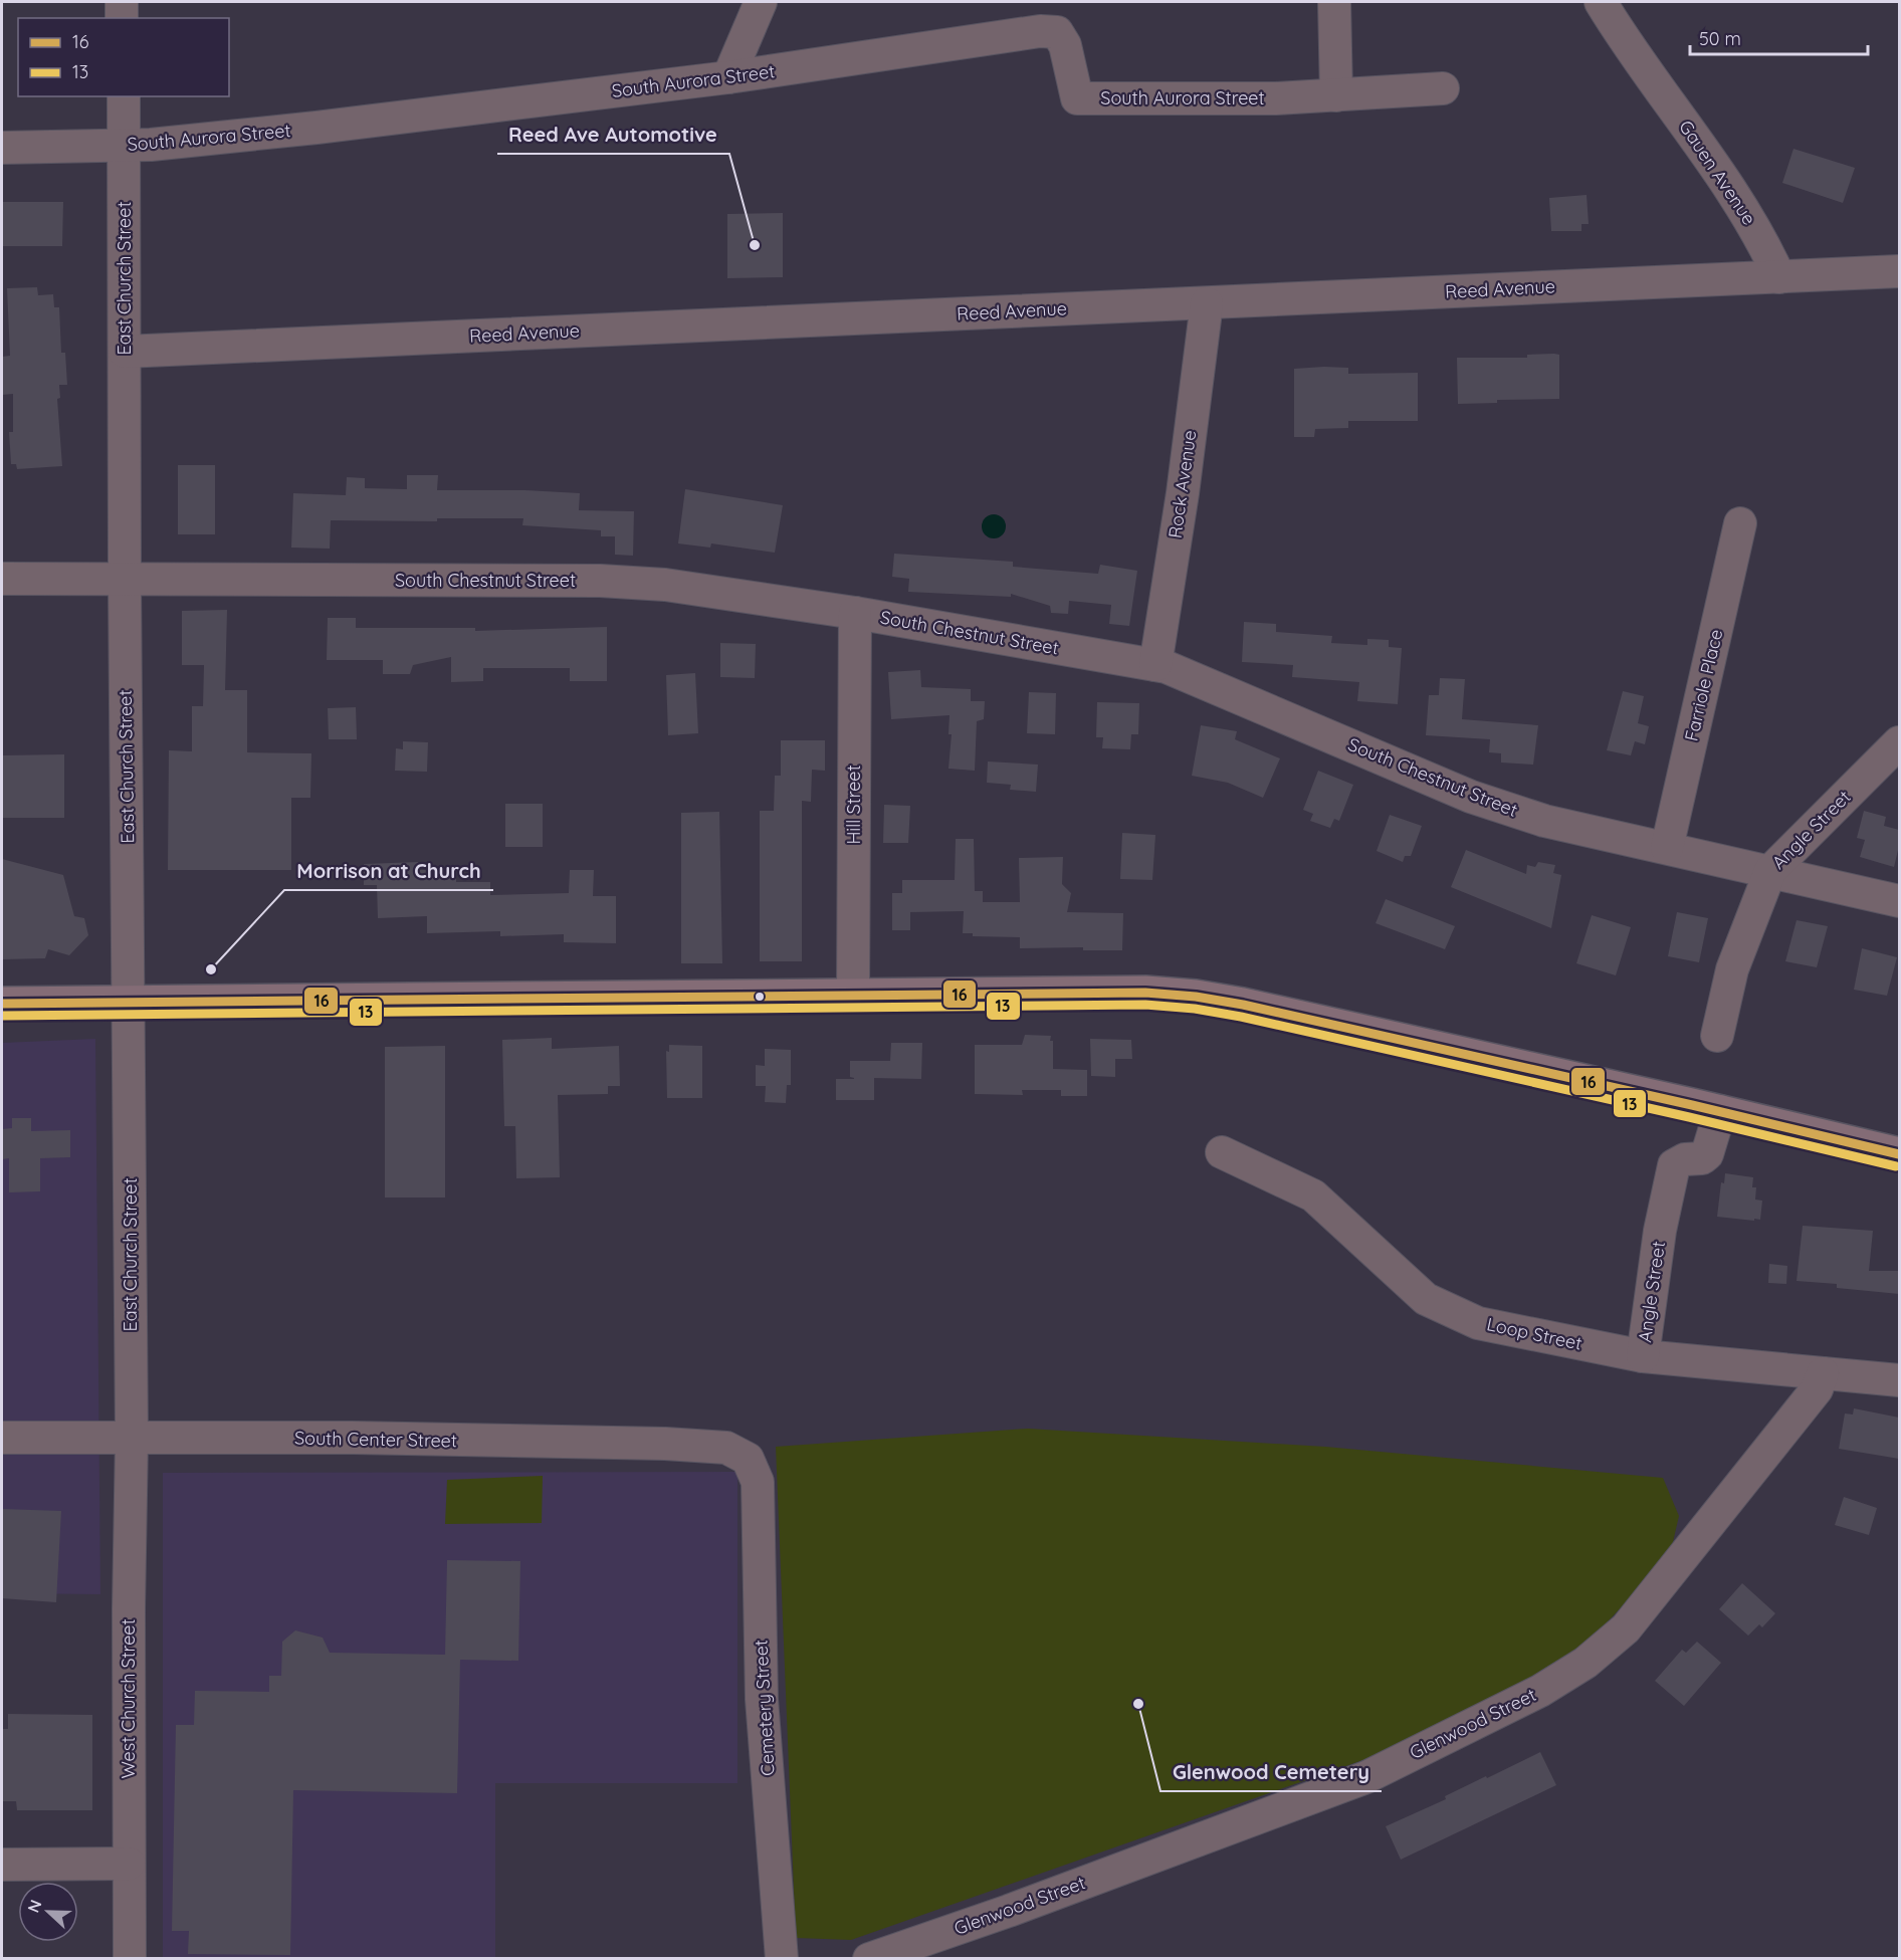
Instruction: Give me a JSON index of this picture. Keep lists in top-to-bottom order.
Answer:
{
  "streets": {
    "street": [
      "South Aurora Street",
      "Gauen Avenue",
      "East Church Street",
      "Reed Avenue",
      "Rock Avenue",
      "South Chestnut Street",
      "Farriole Place",
      "Hill Street",
      "Angle Street",
      "Loop Street",
      "South Center Street",
      "West Church Street",
      "Cemetery Street",
      "Glenwood Street"
    ]
  },
  "crossings": [
    ["South Aurora Street", "East Church Street"],
    ["Gauen Avenue", "Reed Avenue"],
    ["East Church Street", "Reed Avenue"],
    ["East Church Street", "South Chestnut Street"],
    ["East Church Street", "South Center Street"],
    ["East Church Street", "West Church Street"],
    ["Reed Avenue", "Rock Avenue"],
    ["Rock Avenue", "South Chestnut Street"],
    ["South Chestnut Street", "Farriole Place"],
    ["South Chestnut Street", "Hill Street"],
    ["South Chestnut Street", "Angle Street"],
    ["Angle Street", "Loop Street"],
    ["Loop Street", "Glenwood Street"],
    ["South Center Street", "West Church Street"],
    ["South Center Street", "Cemetery Street"]
  ],
  "places": ["Reed Ave Automotive", "Morrison at Church", "Glenwood Cemetery"],
  "lines": ["transit line 16", "transit line 13"],
  "legend": ["16", "13"],
  "scale_bar": "50 m",
  "north": "left"
}
